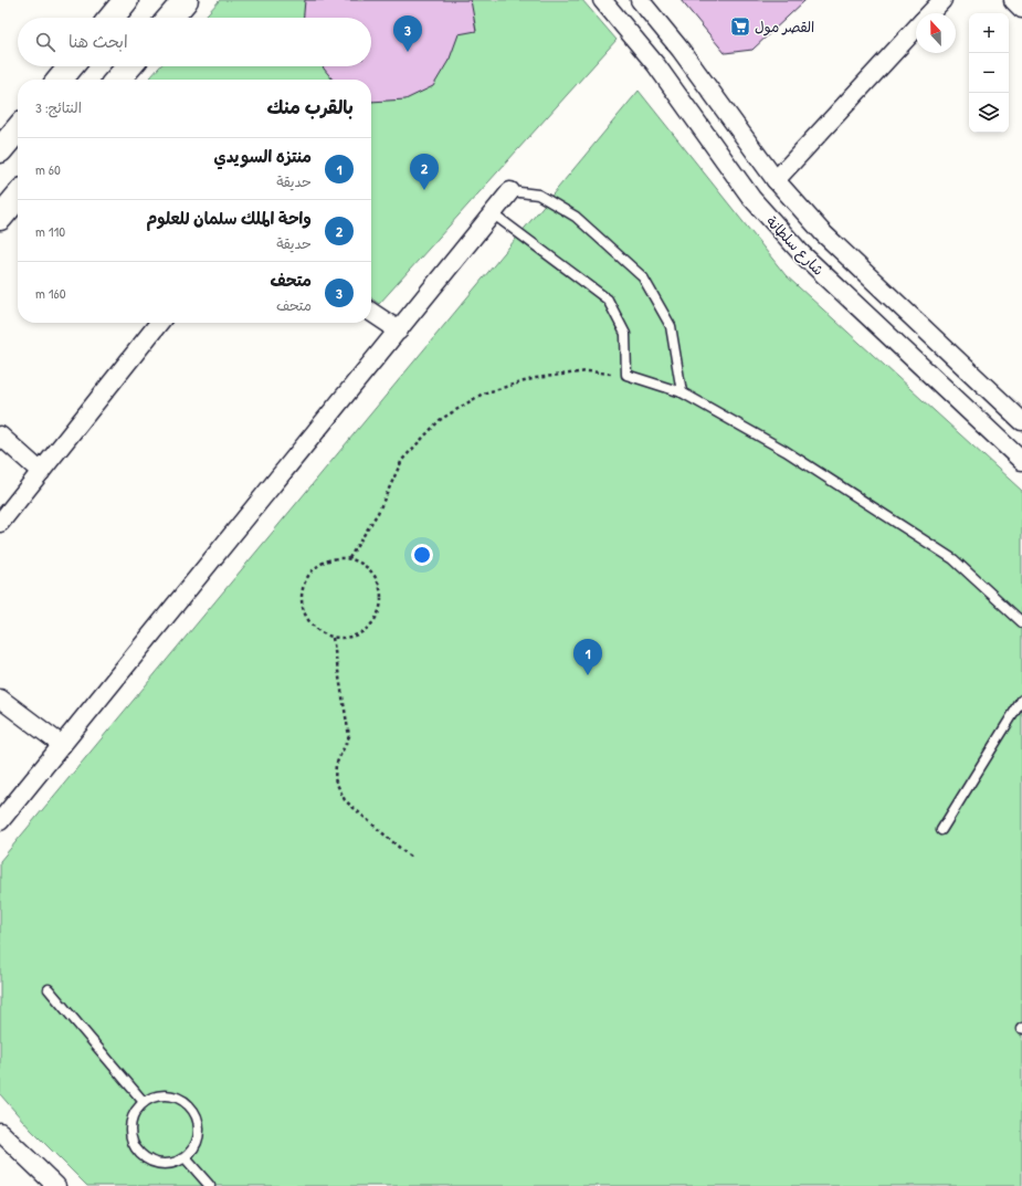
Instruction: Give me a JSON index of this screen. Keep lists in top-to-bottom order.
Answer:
{
  "streets": {
    "street": ["شارع سلطانة"]
  },
  "places": {
    "supermarket": ["القصر مول"]
  },
  "north": "top",
  "page": {
    "map_buttons": ["+", "−"],
    "pins": ["3", "2", "1"],
    "search": "ابحث هنا",
    "heading": ["بالقرب منك", "النتائج: 3"],
    "list": [
      {
        "mark": "1",
        "name": "منتزه السويدي",
        "note": "حديقة",
        "value": "60 m"
      },
      {
        "mark": "2",
        "name": "واحة الملك سلمان للعلوم",
        "note": "حديقة",
        "value": "110 m"
      },
      {
        "mark": "3",
        "name": "متحف",
        "note": "متحف",
        "value": "160 m"
      }
    ]
  }
}
